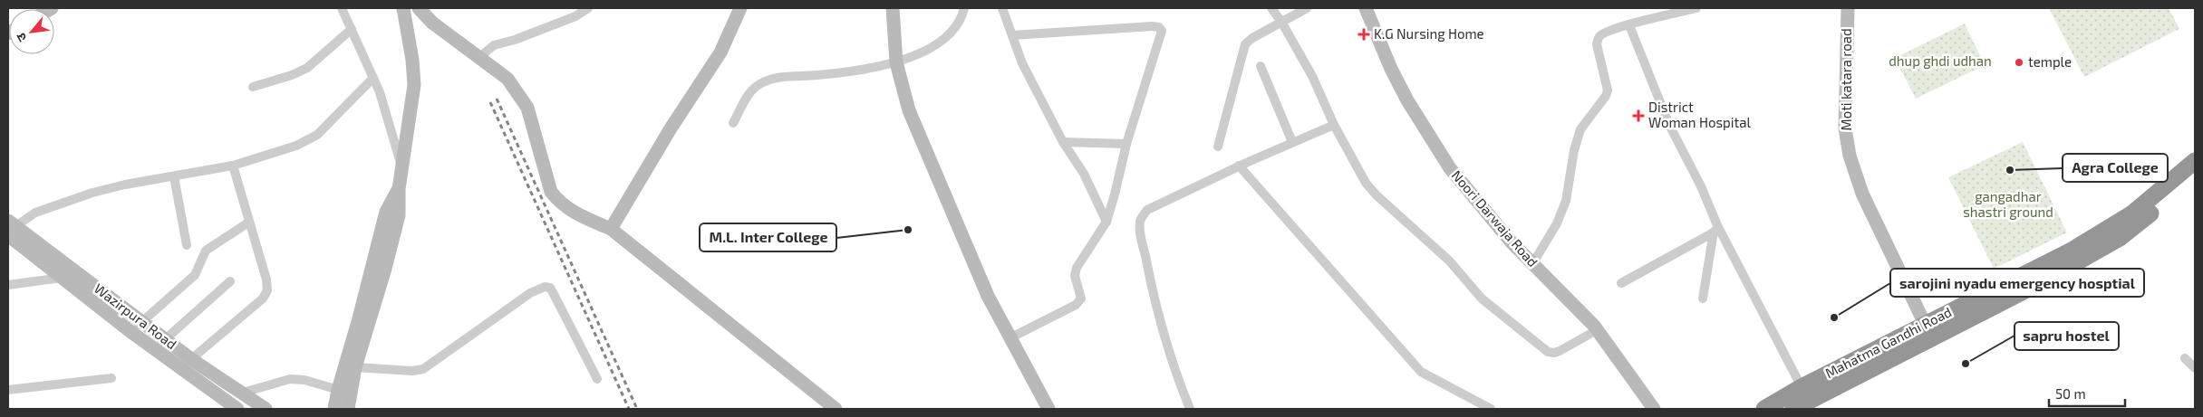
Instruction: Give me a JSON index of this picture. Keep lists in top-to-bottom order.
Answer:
{
  "streets": {
    "highway": ["Mahatma Gandhi Road"],
    "street": ["Moti katara road", "Noori Darwaja Road", "Wazirpura Road"]
  },
  "crossings": [
    ["Moti katara road", "Mahatma Gandhi Road"]
  ],
  "parks": ["dhup ghdi udhan", "gangadhar shastri ground"],
  "places": {
    "health": ["K.G Nursing Home", "District Woman Hospital"],
    "other": [
      "temple",
      "Agra College",
      "M.L. Inter College",
      "sarojini nyadu emergency hosptial",
      "sapru hostel"
    ]
  },
  "scale_bar": "50 m",
  "north": "bottom left"
}
